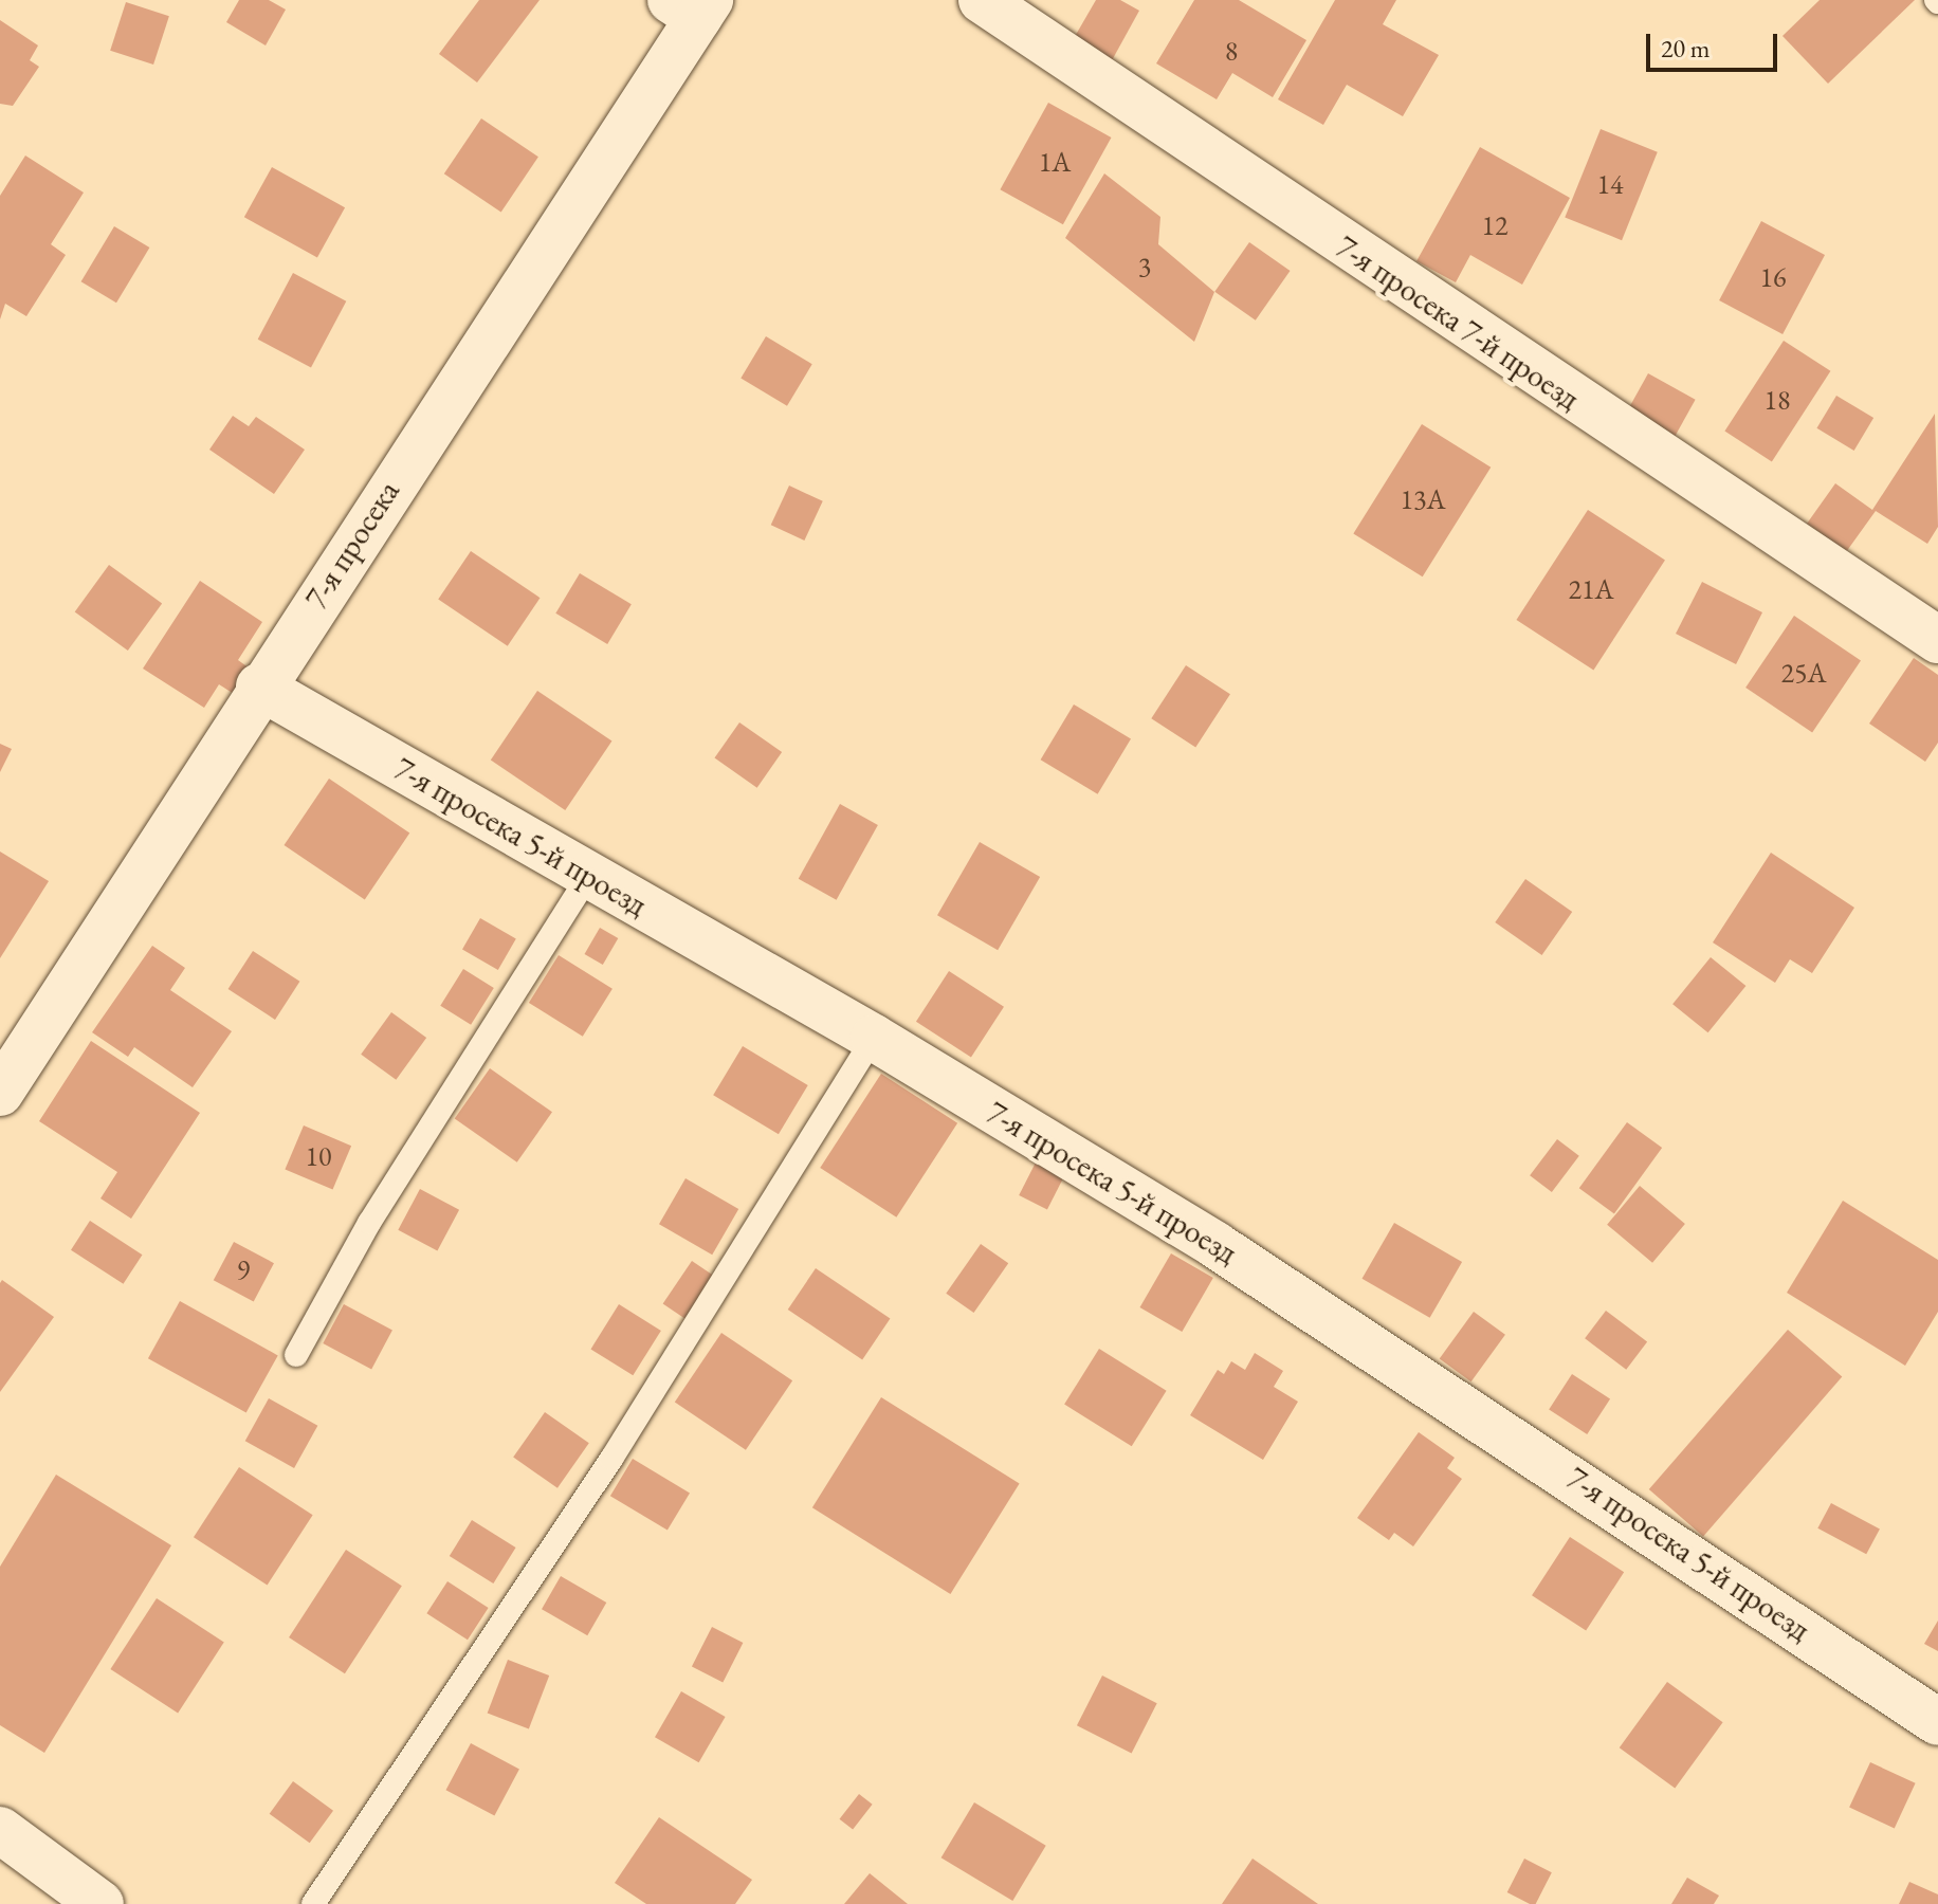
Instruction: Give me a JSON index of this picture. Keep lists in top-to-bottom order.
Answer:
{
  "streets": {
    "street": ["7-я просека 7-й проезд", "7-я просека", "7-я просека 5-й проезд"]
  },
  "crossings": [
    ["7-я просека", "7-я просека 5-й проезд"]
  ],
  "house_numbers": [
    "8",
    "1А",
    "14",
    "12",
    "3",
    "16",
    "18",
    "13А",
    "21А",
    "25А",
    "10",
    "9"
  ],
  "scale_bar": "20 m"
}
